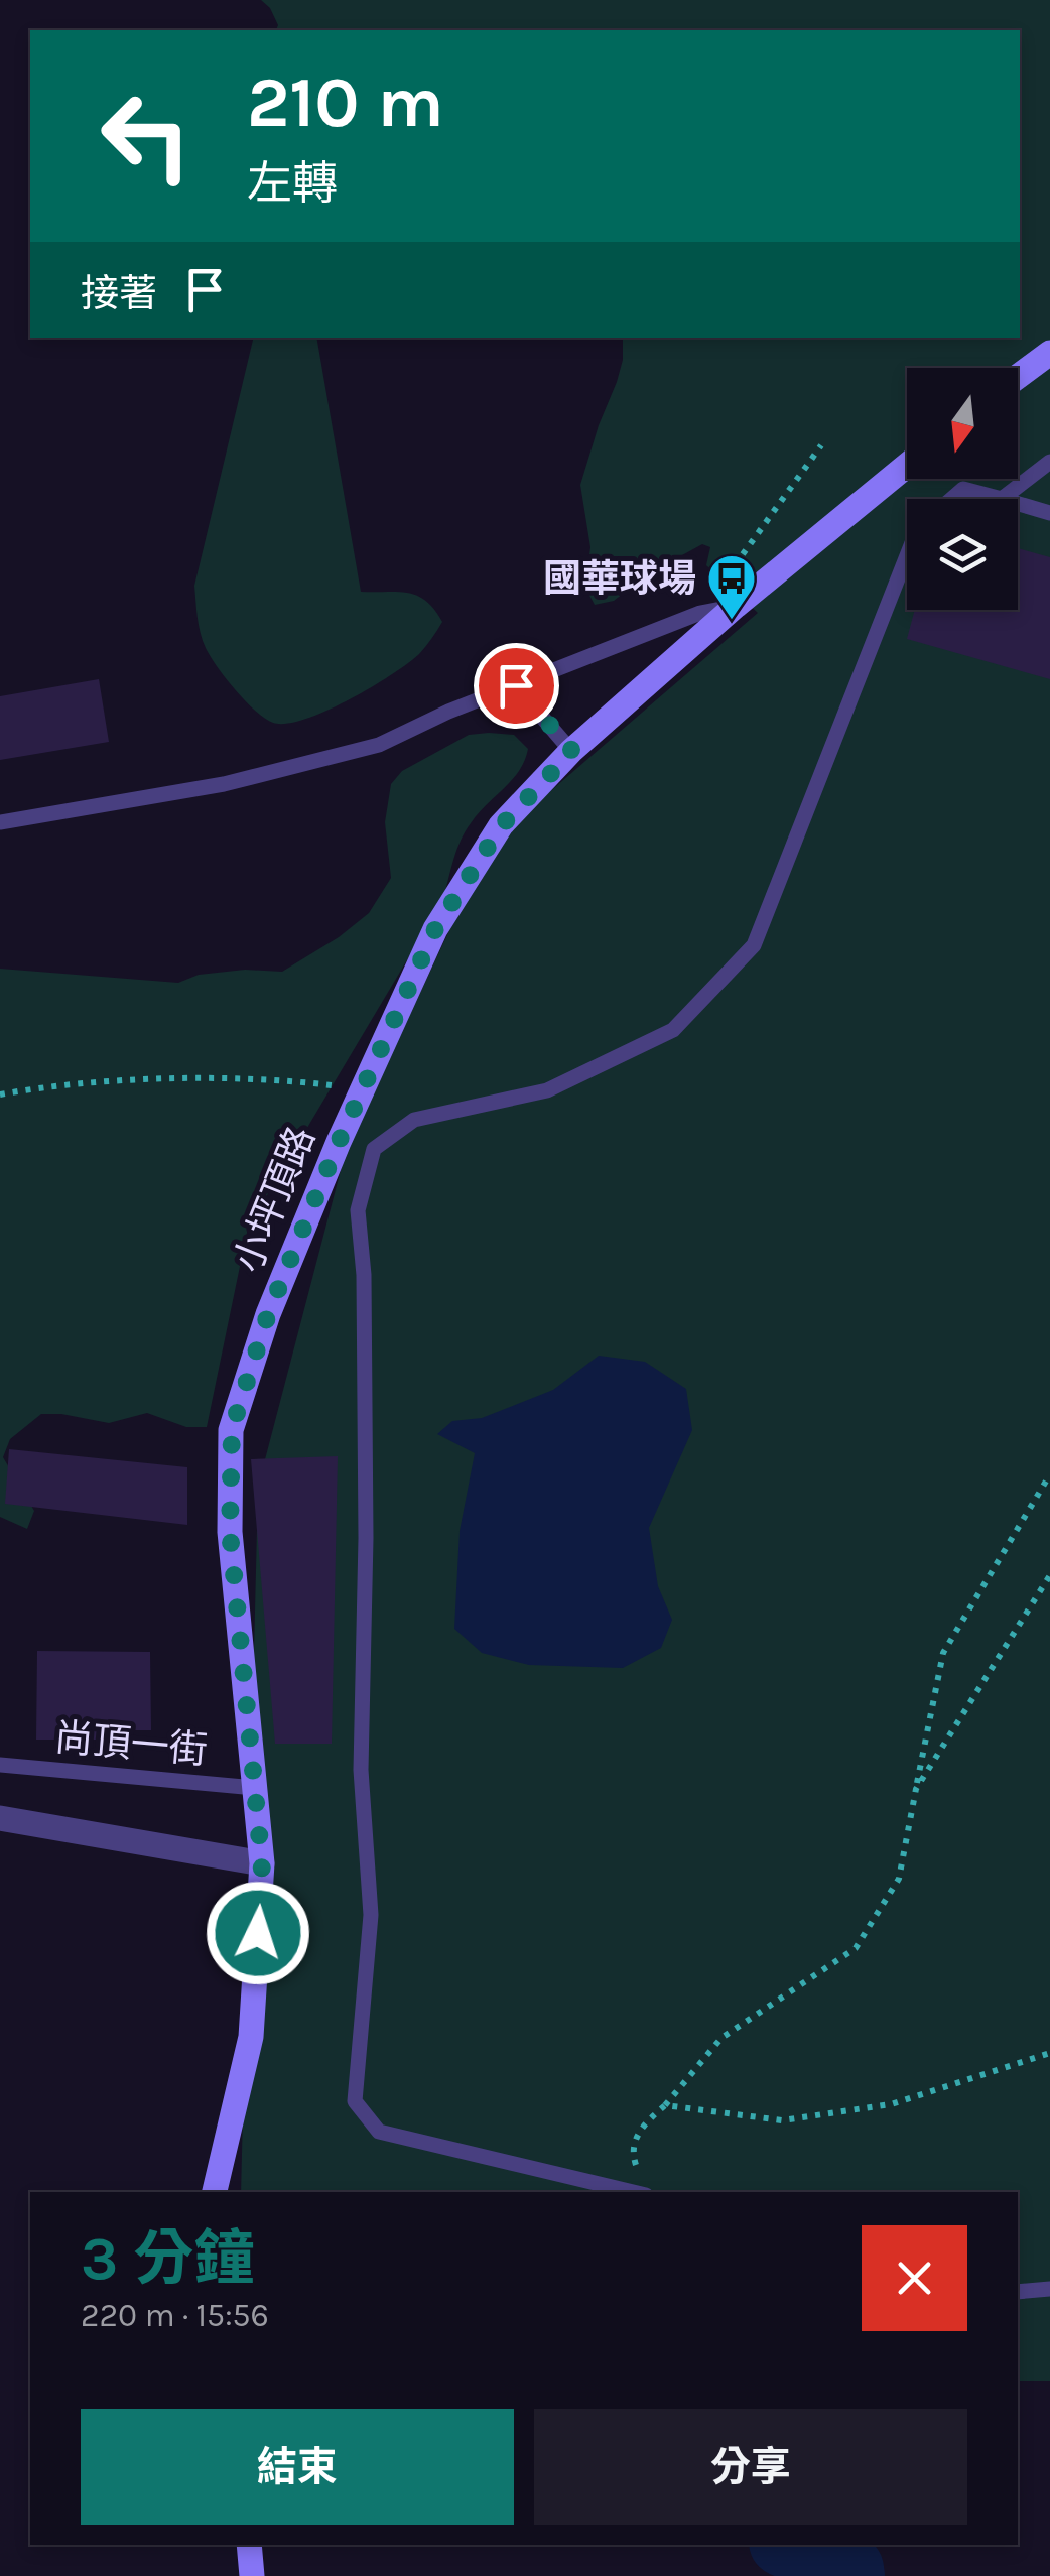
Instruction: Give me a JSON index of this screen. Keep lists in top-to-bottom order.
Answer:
{
  "streets": {
    "street": ["小坪頂路"],
    "lane": ["尚頂一街"]
  },
  "crossings": [
    ["小坪頂路", "尚頂一街"]
  ],
  "places": {
    "bus stop": ["國華球場"]
  },
  "north": "bottom",
  "page": {
    "turn": ["210 m", "左轉"],
    "then": "接著",
    "heading": ["3 分鐘", "220 m · 15:56"],
    "buttons": ["結束", "分享"]
  }
}
